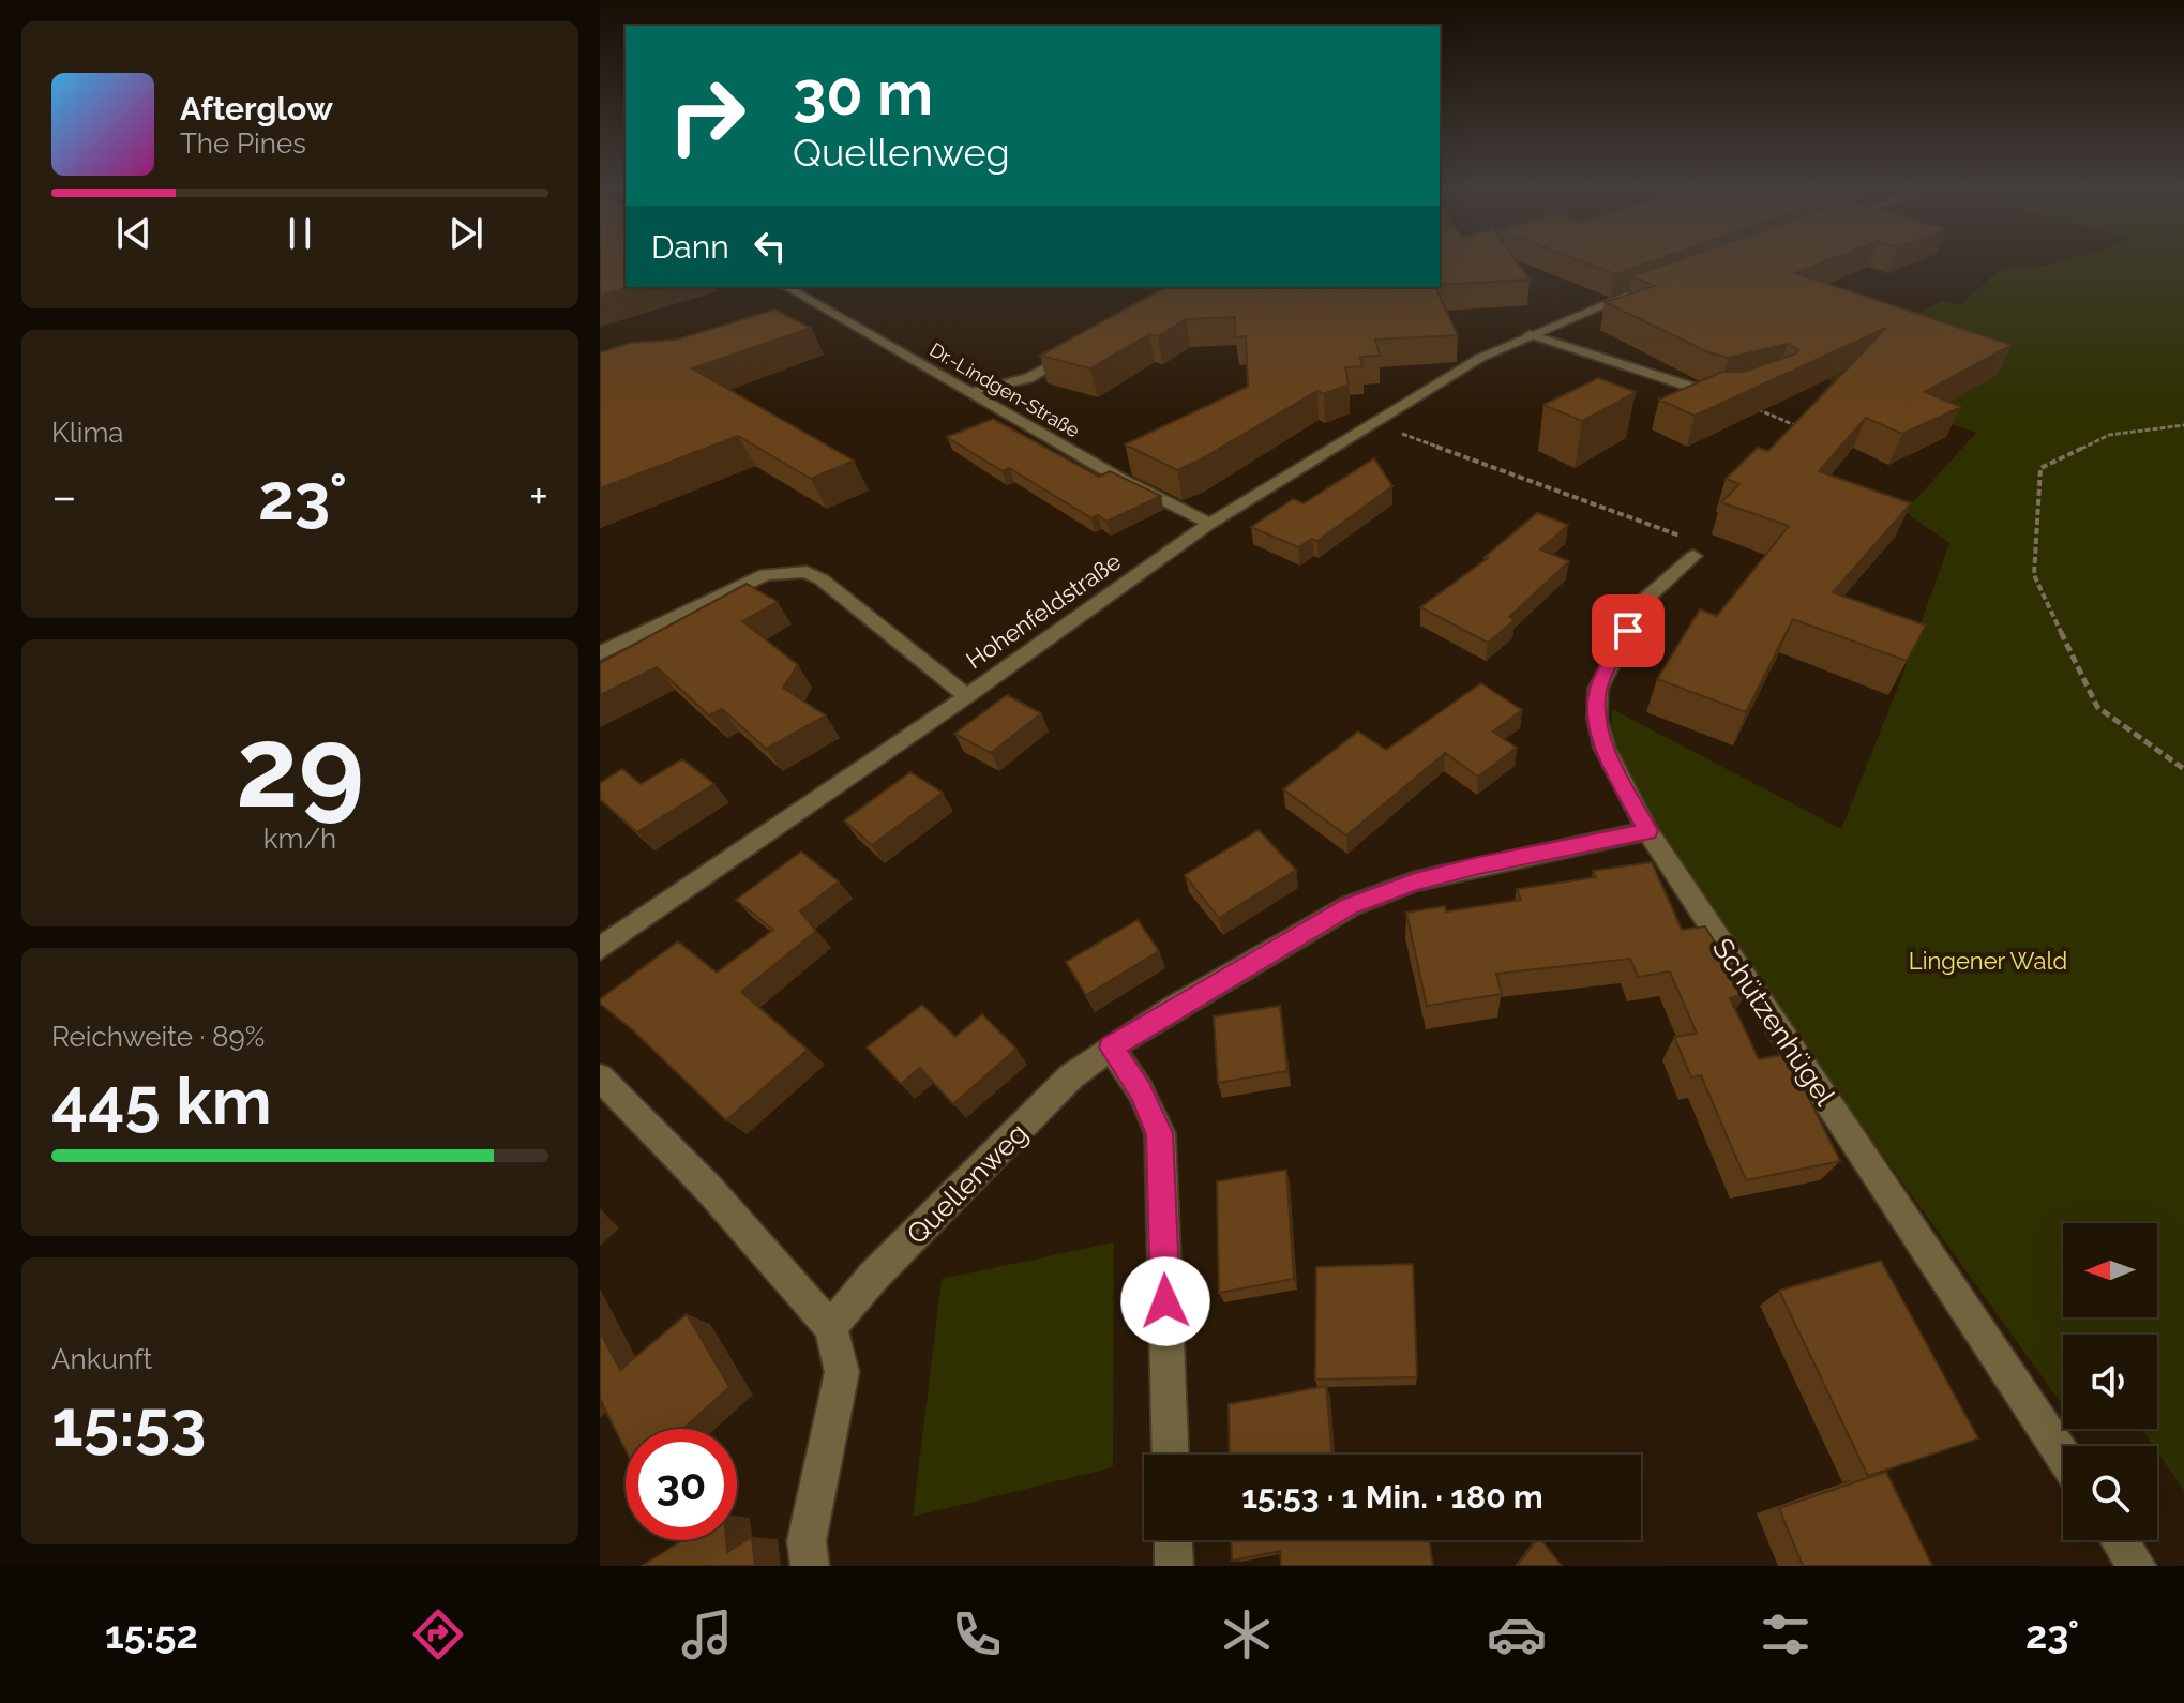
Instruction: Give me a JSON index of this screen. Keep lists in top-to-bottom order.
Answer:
{
  "streets": {
    "street": [
      "Dr.-Lindgen-Straße",
      "Hohenfeldstraße",
      "Schützenhügel",
      "Quellenweg"
    ]
  },
  "crossings": [
    ["Dr.-Lindgen-Straße", "Hohenfeldstraße"],
    ["Schützenhügel", "Quellenweg"]
  ],
  "parks": ["Lingener Wald"],
  "north": "left",
  "page": {
    "turn": ["30 m", "Quellenweg"],
    "song": ["Afterglow", "The Pines"],
    "then": "Dann",
    "tile": [
      "Klima",
      ["29", "km/h"],
      ["Reichweite · 89%", "445 km"],
      ["Ankunft", "15:53"]
    ],
    "heat": ["−", "23°", "+"],
    "limit": "30",
    "trip": "15:53 · 1 Min. · 180 m",
    "tabs": ["15:52", "23°"]
  }
}
